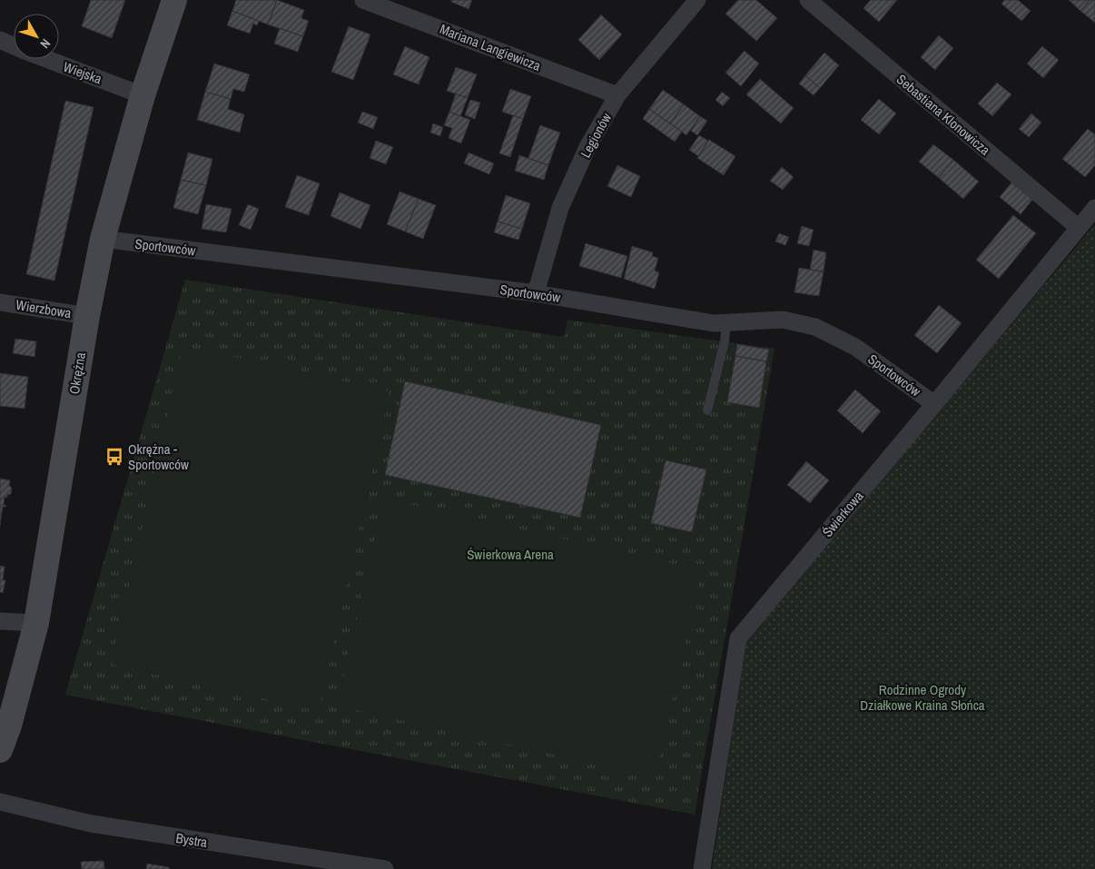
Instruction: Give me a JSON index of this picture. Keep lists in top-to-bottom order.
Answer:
{
  "streets": {
    "street": [
      "Mariana Langiewicza",
      "Wiejska",
      "Sebastiana Klonowicza",
      "Legionów",
      "Sportowców",
      "Wierzbowa",
      "Okrężna",
      "Świerkowa",
      "Bystra"
    ]
  },
  "crossings": [
    ["Mariana Langiewicza", "Legionów"],
    ["Wiejska", "Okrężna"],
    ["Sebastiana Klonowicza", "Świerkowa"],
    ["Legionów", "Sportowców"],
    ["Sportowców", "Okrężna"],
    ["Sportowców", "Świerkowa"],
    ["Wierzbowa", "Okrężna"]
  ],
  "parks": ["Świerkowa Arena", "Rodzinne Ogrody Działkowe Kraina Słońca"],
  "places": {
    "bus stop": ["Okrężna - Sportowców"]
  },
  "north": "bottom right"
}
